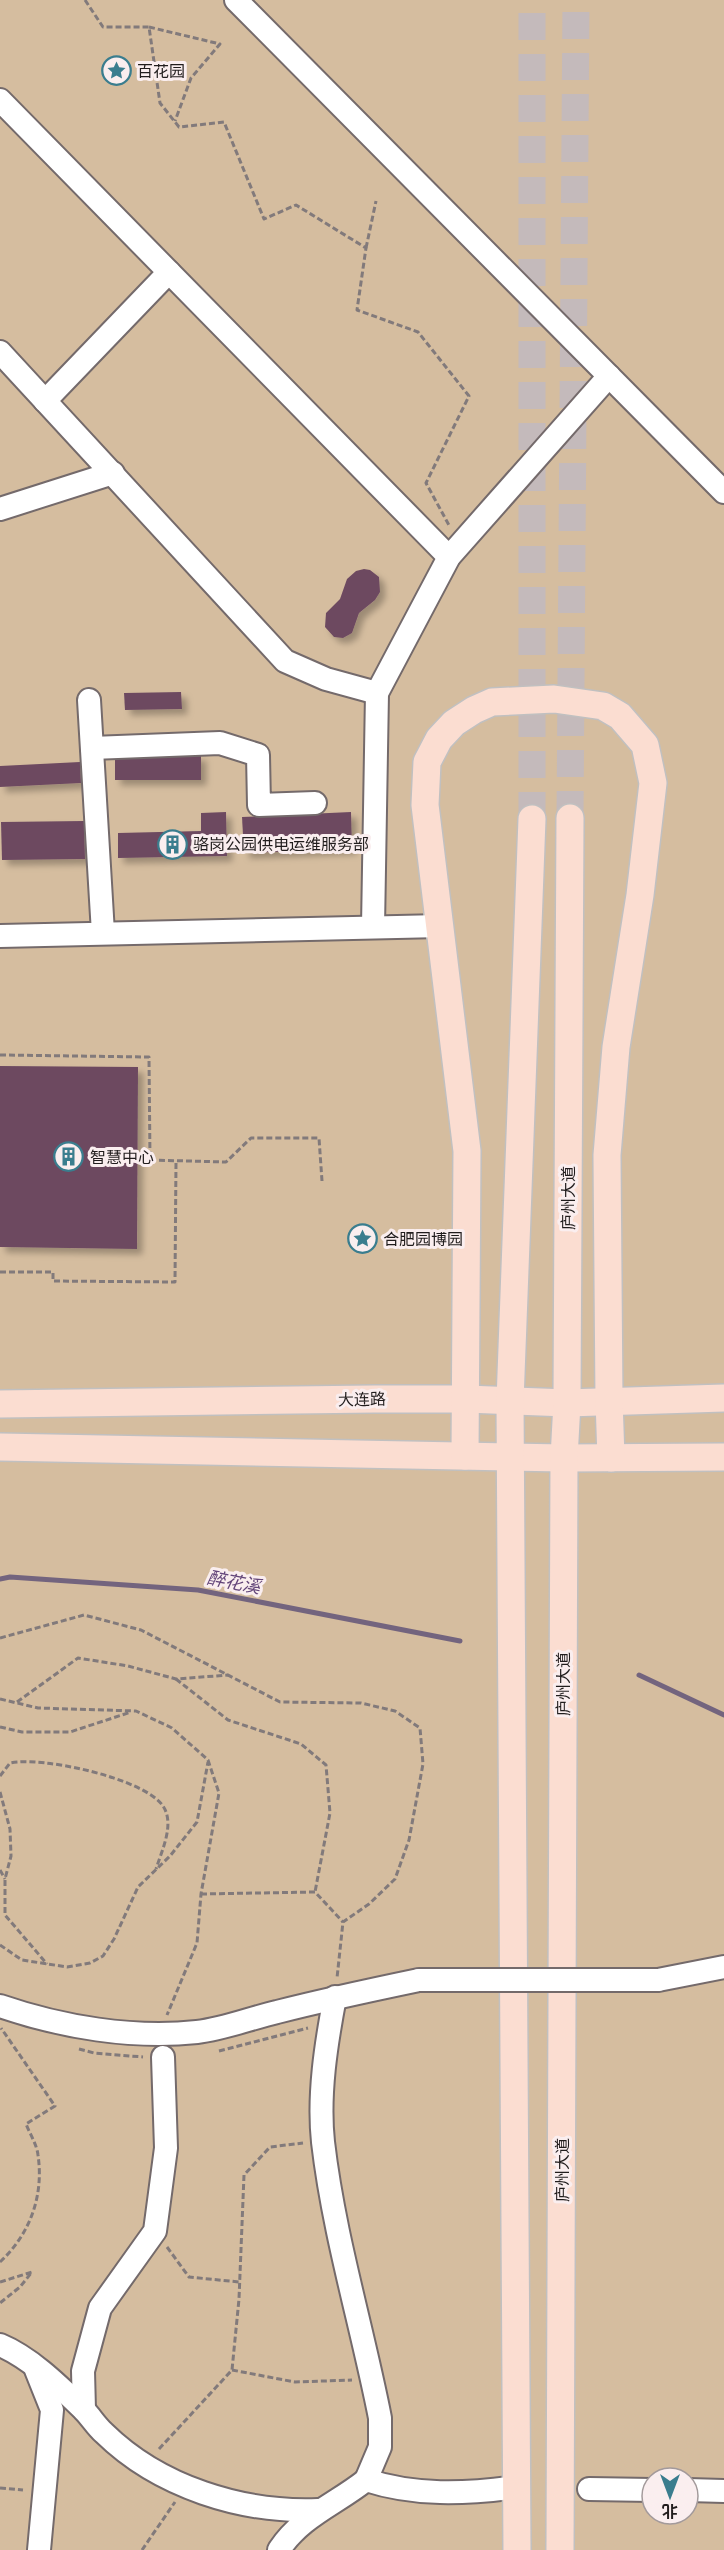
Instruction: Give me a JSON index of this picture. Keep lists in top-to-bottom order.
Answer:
{
  "streets": {
    "main road": ["庐州大道", "大连路"]
  },
  "crossings": [
    ["庐州大道", "大连路"]
  ],
  "water": ["醉花溪"],
  "places": {
    "place": ["百花园", "合肥园博园"],
    "building": ["骆岗公园供电运维服务部", "智慧中心"]
  },
  "north": "bottom"
}
